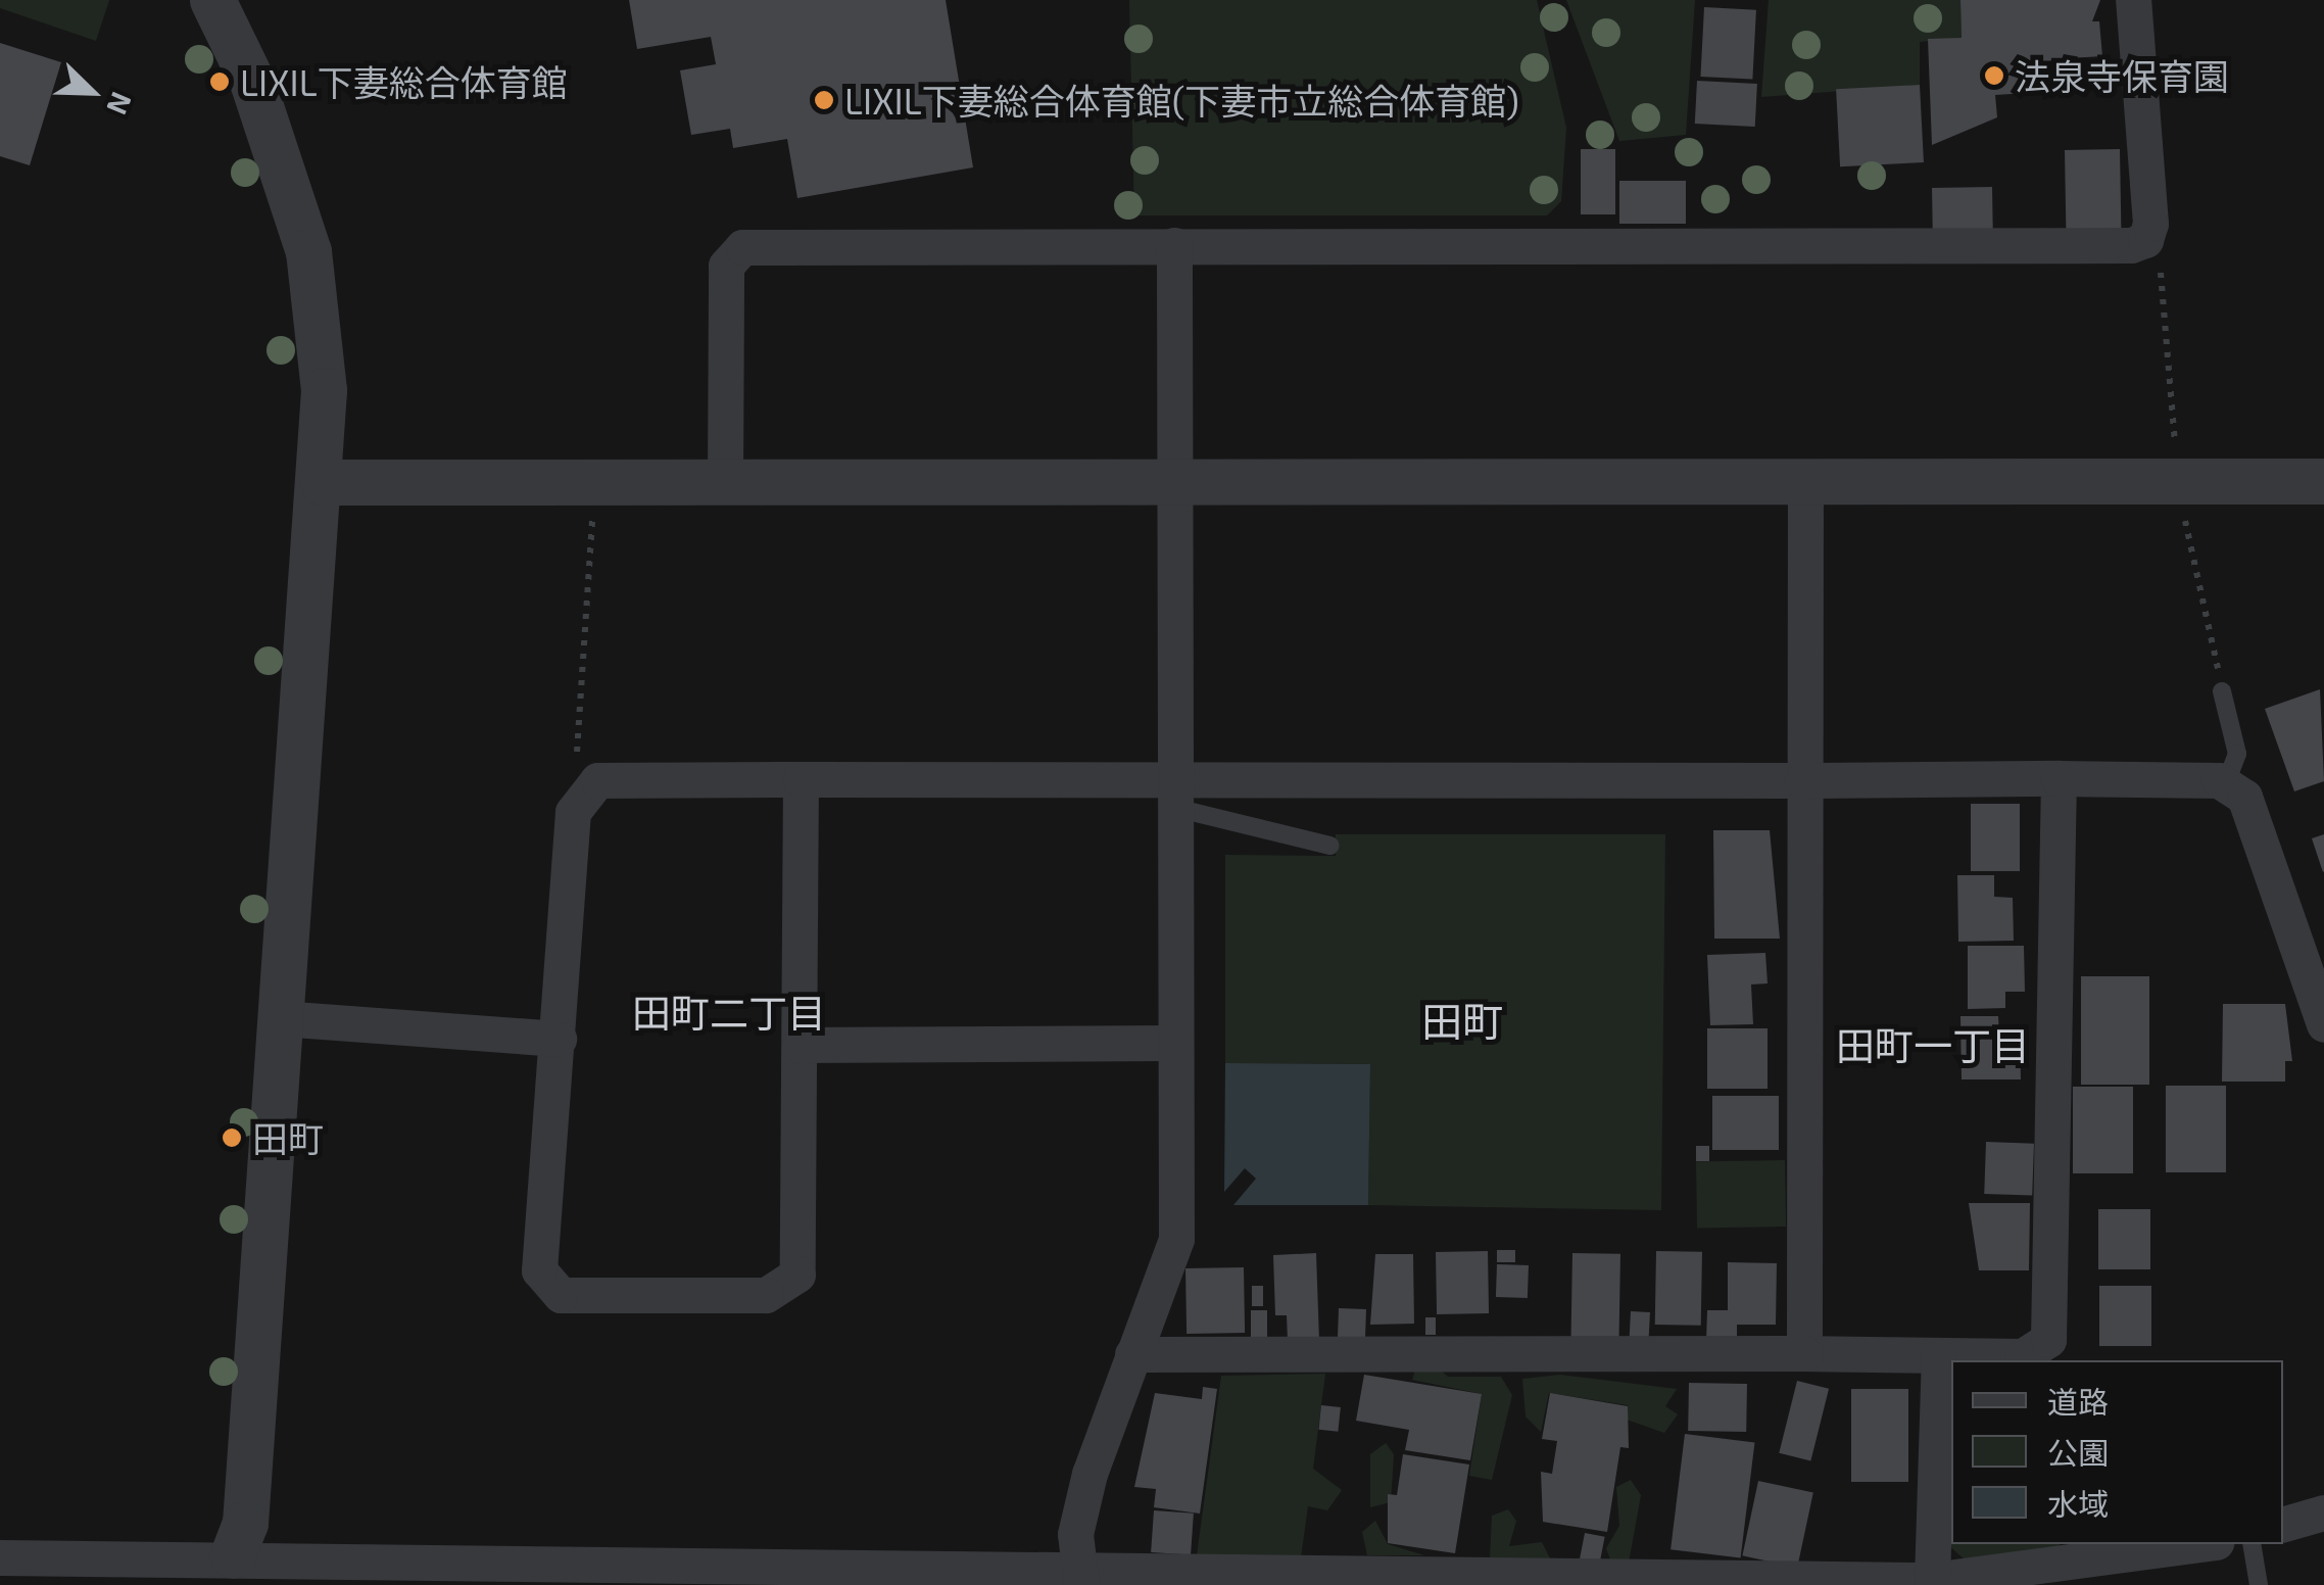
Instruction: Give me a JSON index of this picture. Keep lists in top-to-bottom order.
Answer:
{
  "districts": ["田町二丁目", "田町", "田町一丁目"],
  "places": [
    "法泉寺保育園",
    "LIXIL下妻総合体育館",
    "LIXIL下妻総合体育館(下妻市立総合体育館)",
    "田町"
  ],
  "legend": ["道路", "公園", "水域"],
  "north": "bottom right"
}
